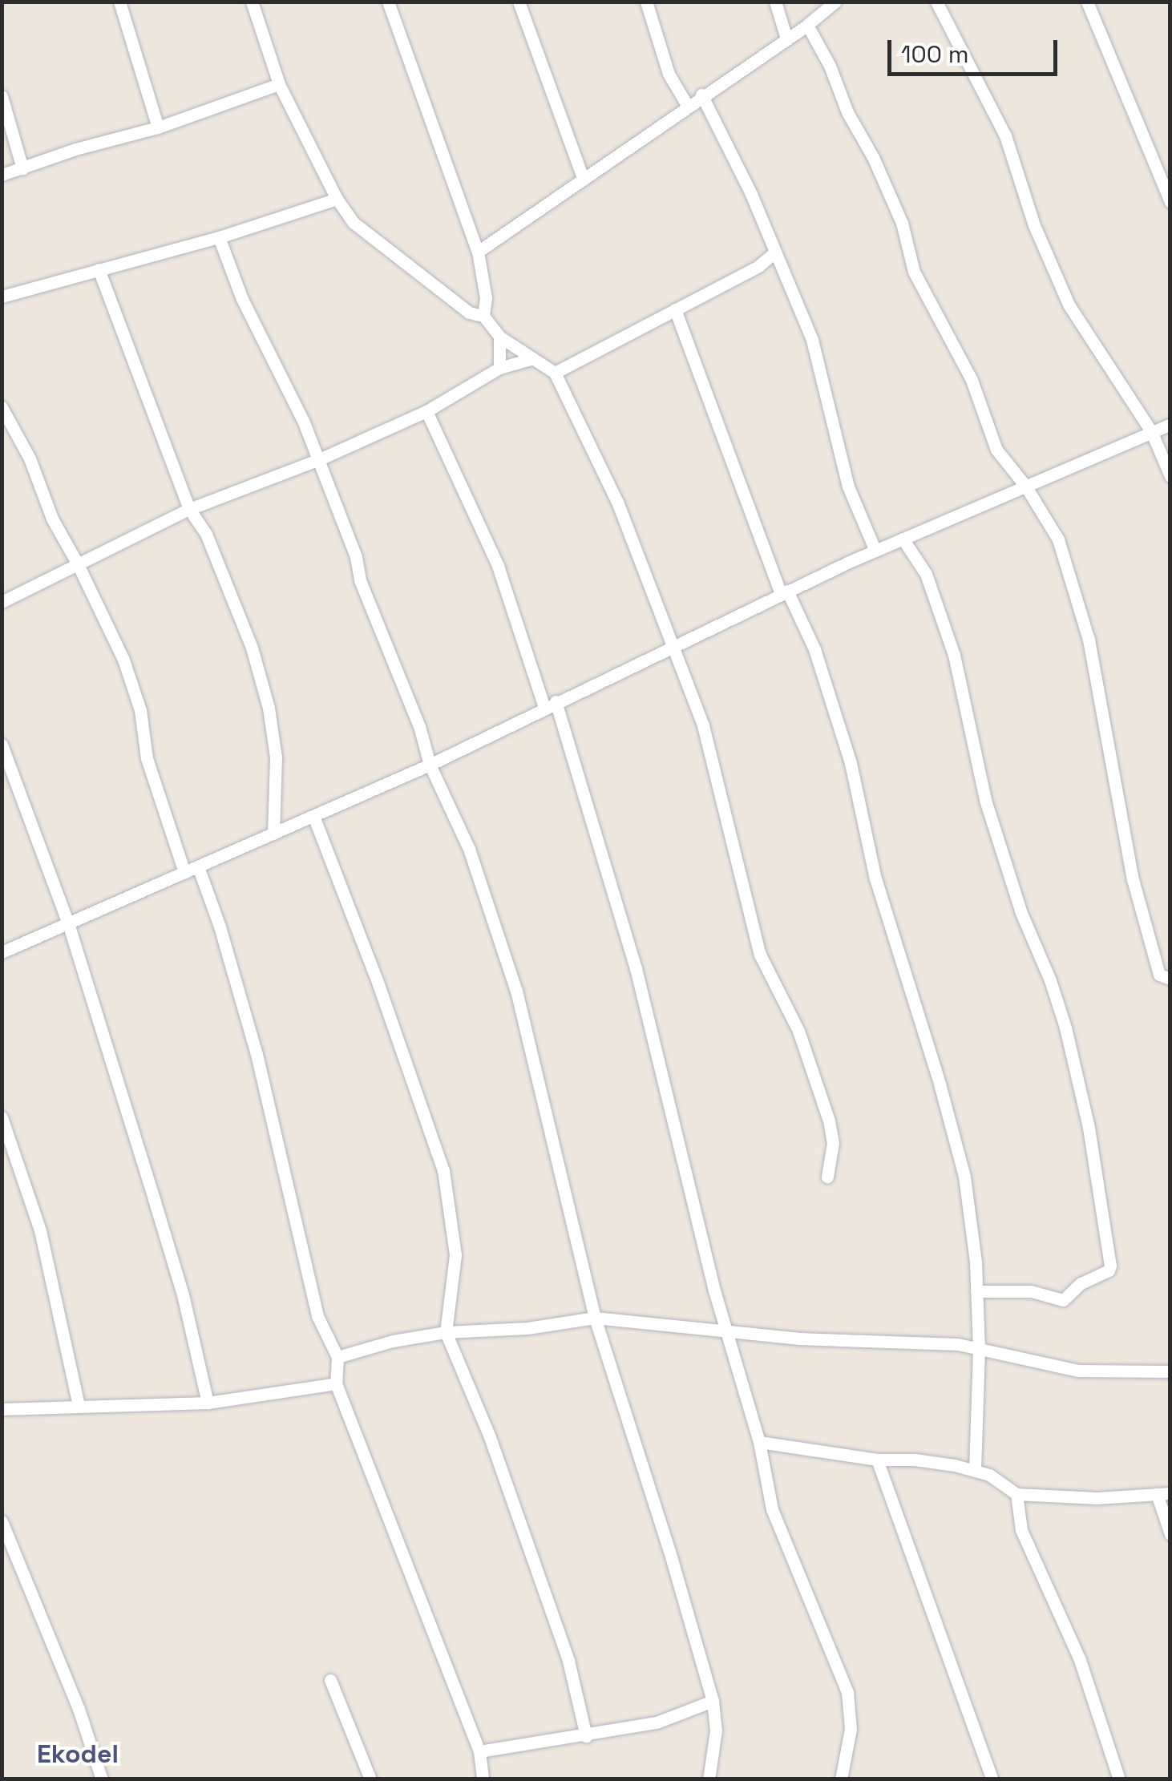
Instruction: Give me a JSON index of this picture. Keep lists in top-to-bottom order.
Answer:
{
  "districts": ["Ekodel"],
  "scale_bar": "100 m"
}
